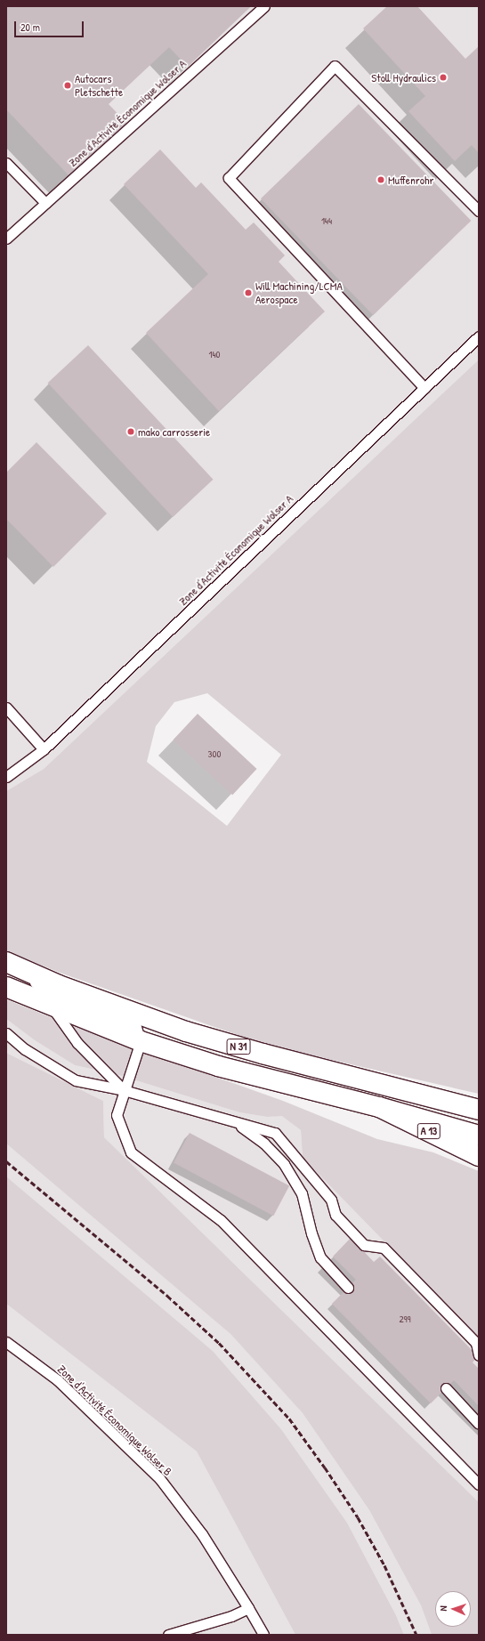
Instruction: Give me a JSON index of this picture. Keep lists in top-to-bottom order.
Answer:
{
  "streets": {
    "main road": ["N 31", "A 13"],
    "lane": ["Zone d'Activité Économique Wolser A", "Zone d'Activité Économique Wolser B"]
  },
  "crossings": [
    ["N 31", "A 13"]
  ],
  "places": [
    "Stoll Hydraulics",
    "Autocars Pletschette",
    "Muffenrohr",
    "Will Machining/LCMA Aerospace",
    "mako carrosserie"
  ],
  "house_numbers": [
    "144",
    "140",
    "300",
    "299"
  ],
  "scale_bar": "20 m",
  "north": "left"
}
